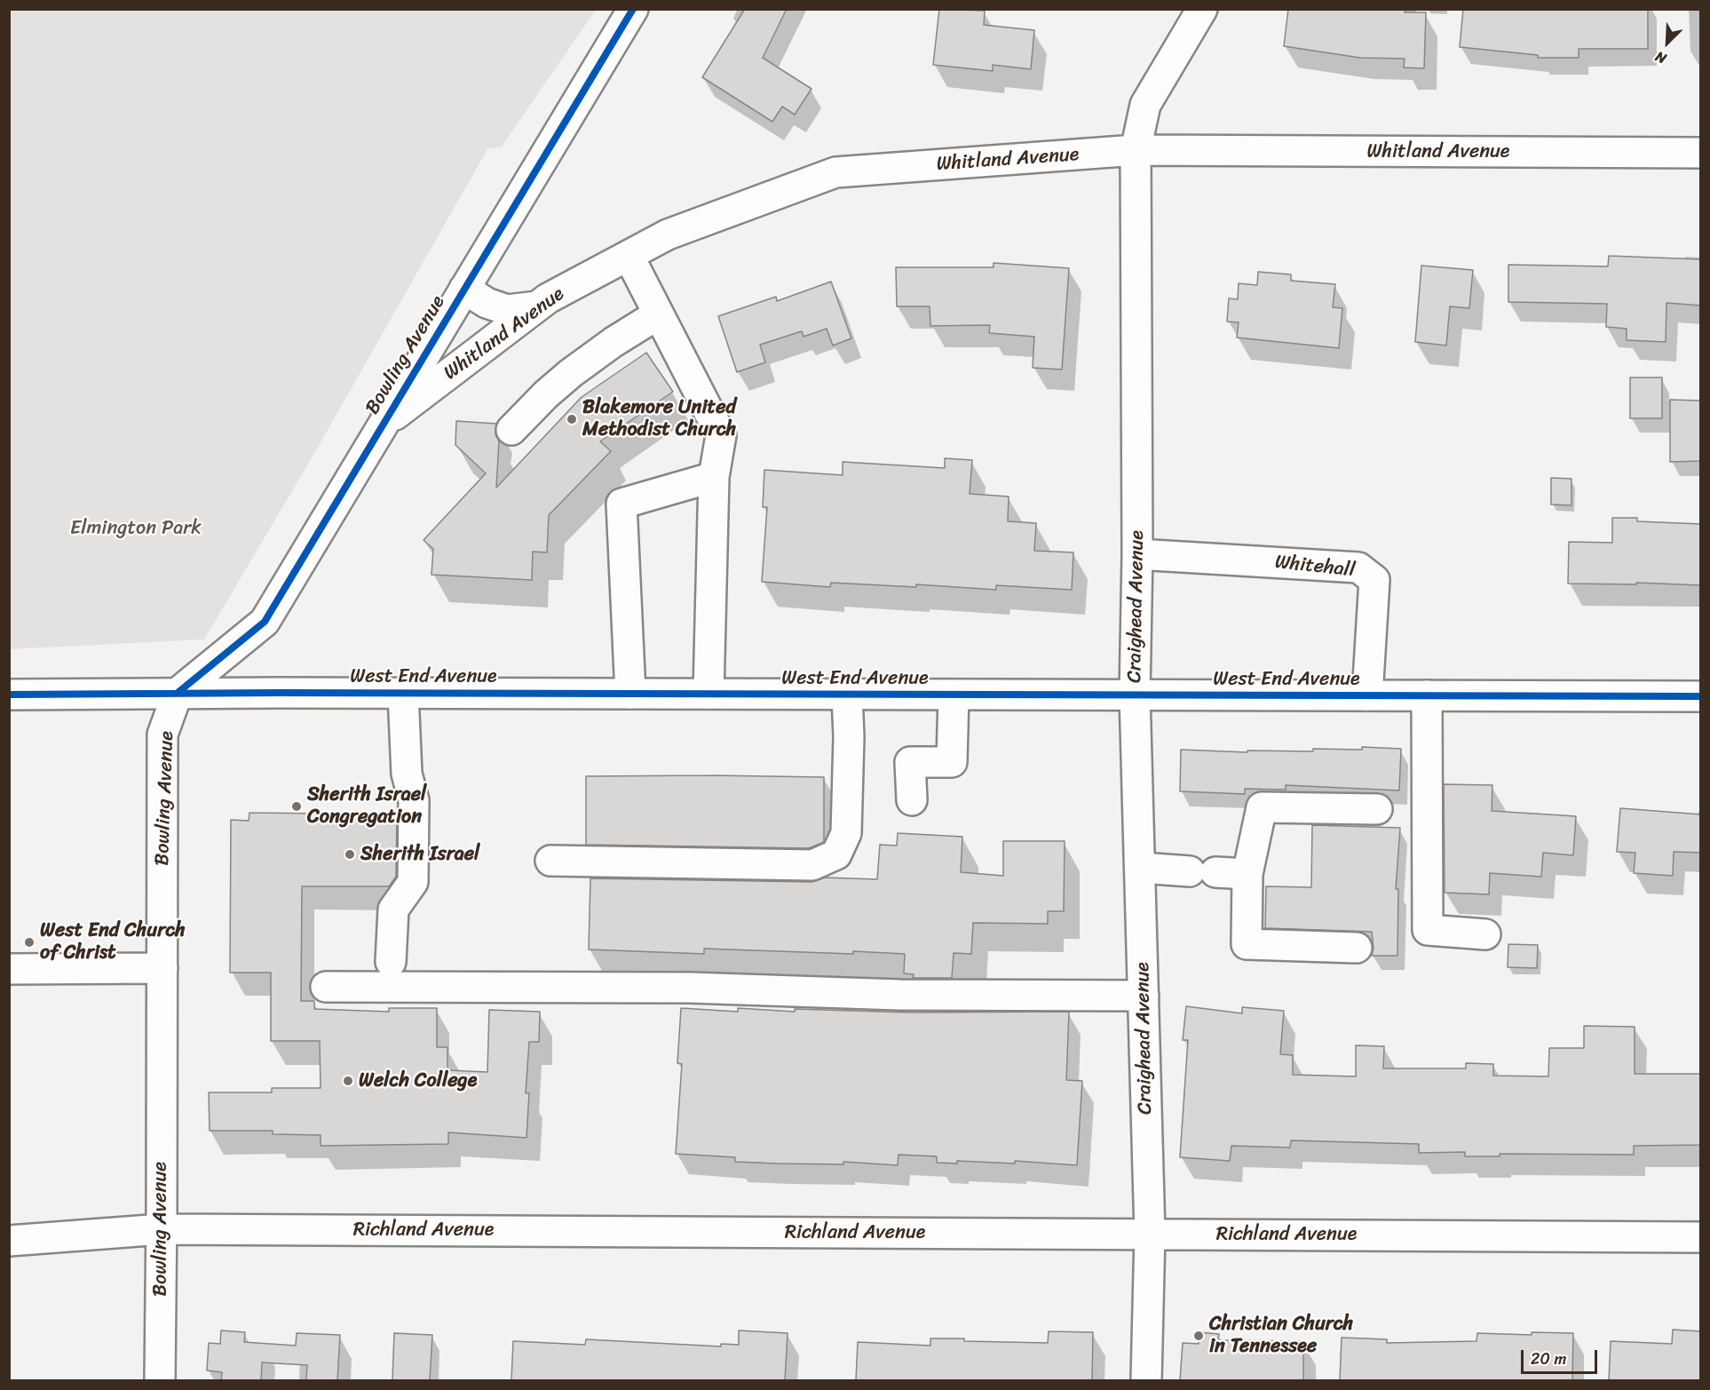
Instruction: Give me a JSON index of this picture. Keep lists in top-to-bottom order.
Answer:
{
  "streets": {
    "street": [
      "Whitland Avenue",
      "Bowling Avenue",
      "Whitehall",
      "Craighead Avenue",
      "West End Avenue",
      "Richland Avenue"
    ]
  },
  "crossings": [
    ["Whitland Avenue", "Bowling Avenue"],
    ["Whitland Avenue", "Craighead Avenue"],
    ["Bowling Avenue", "West End Avenue"],
    ["Bowling Avenue", "Richland Avenue"],
    ["Whitehall", "Craighead Avenue"],
    ["Whitehall", "West End Avenue"],
    ["Craighead Avenue", "West End Avenue"],
    ["Craighead Avenue", "Richland Avenue"]
  ],
  "parks": ["Elmington Park"],
  "places": [
    "Blakemore United Methodist Church",
    "Sherith Israel Congregation",
    "Sherith Israel",
    "West End Church of Christ",
    "Welch College",
    "Christian Church in Tennessee"
  ],
  "scale_bar": "20 m",
  "north": "bottom left"
}
